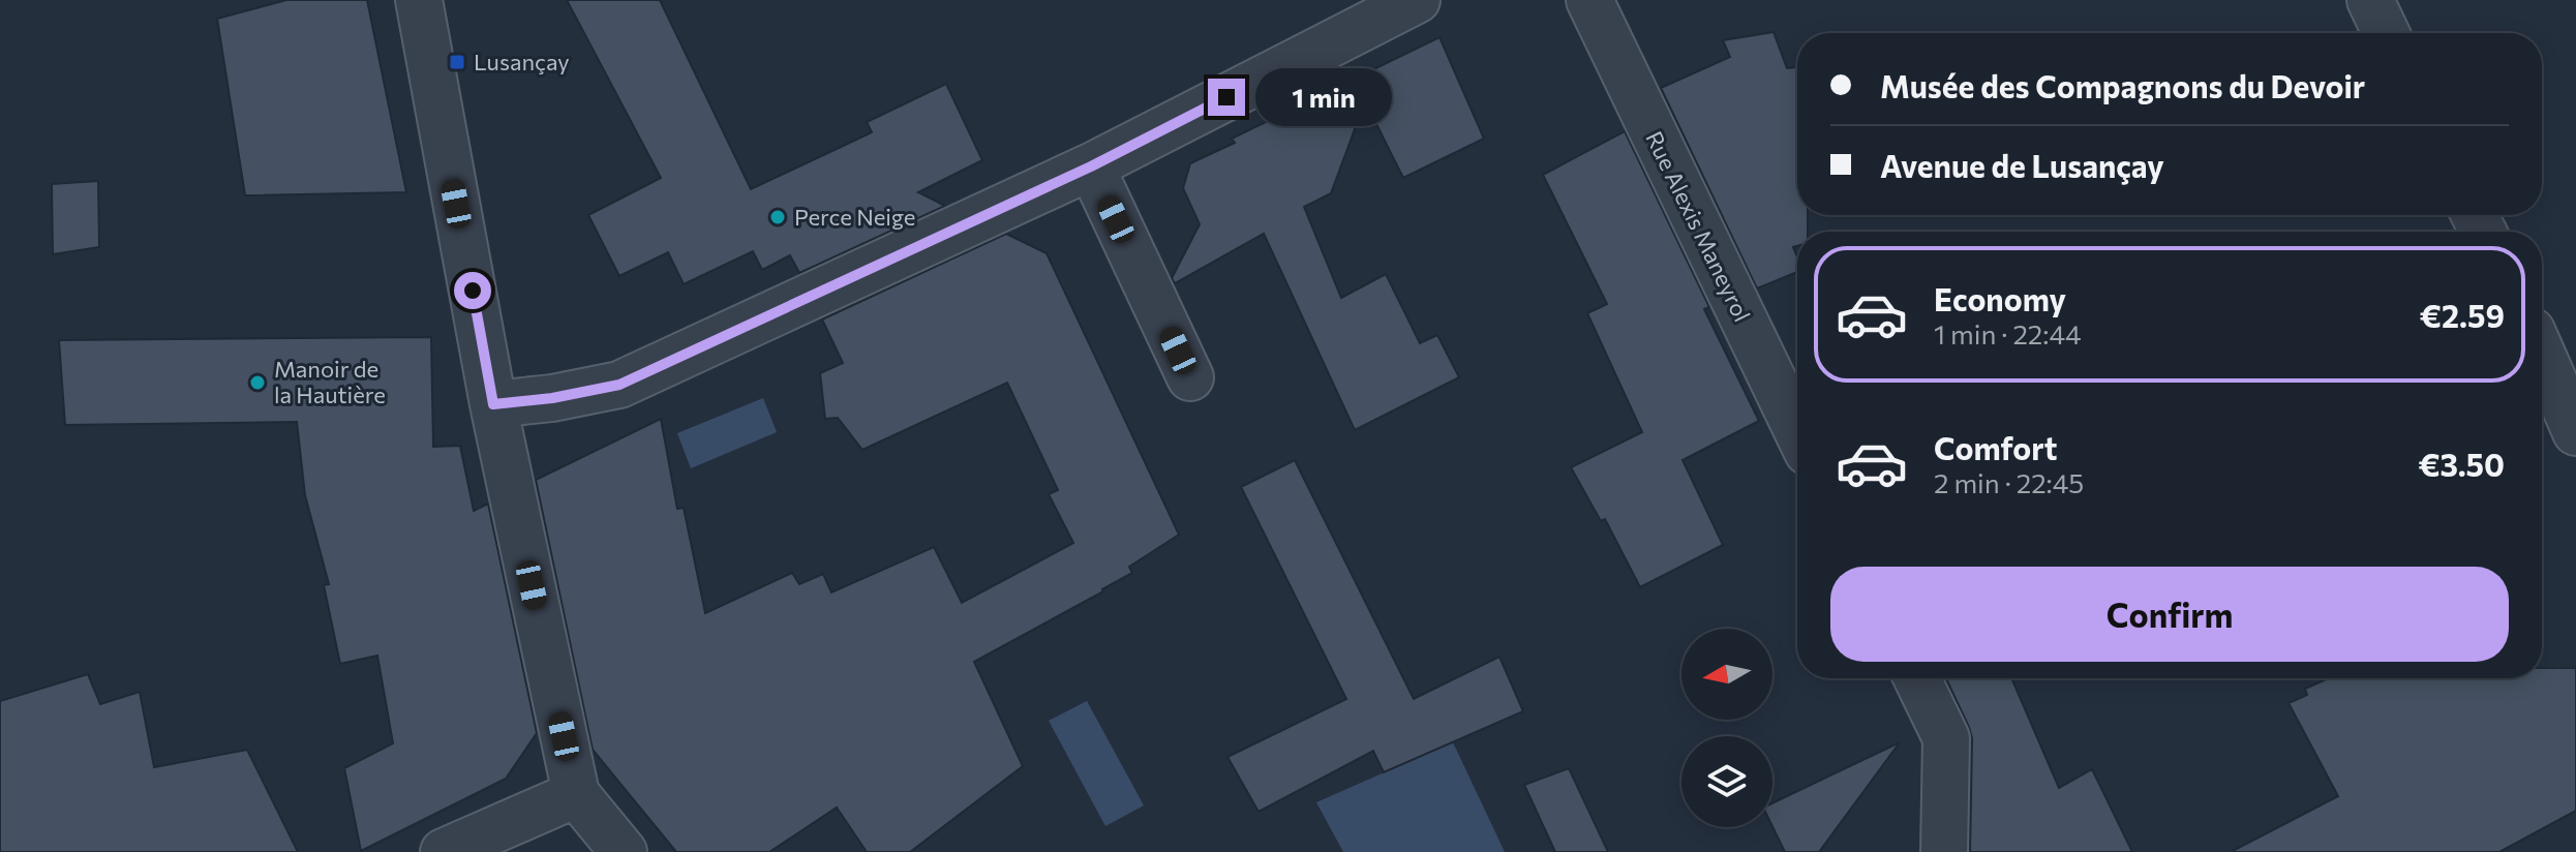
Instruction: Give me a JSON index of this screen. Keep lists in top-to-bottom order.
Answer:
{
  "streets": {
    "street": ["Rue Alexis Maneyrol"]
  },
  "places": {
    "transit": ["Lusançay"],
    "other": ["Perce Neige", "Manoir de la Hautière"]
  },
  "north": "left",
  "page": {
    "banner": ["Musée des Compagnons du Devoir", "Avenue de Lusançay"],
    "bubble": "1 min",
    "list": [
      {
        "name": "Economy",
        "note": "1 min · 22:44",
        "value": "€2.59"
      },
      {
        "name": "Comfort",
        "note": "2 min · 22:45",
        "value": "€3.50"
      }
    ],
    "buttons": "Confirm"
  }
}
